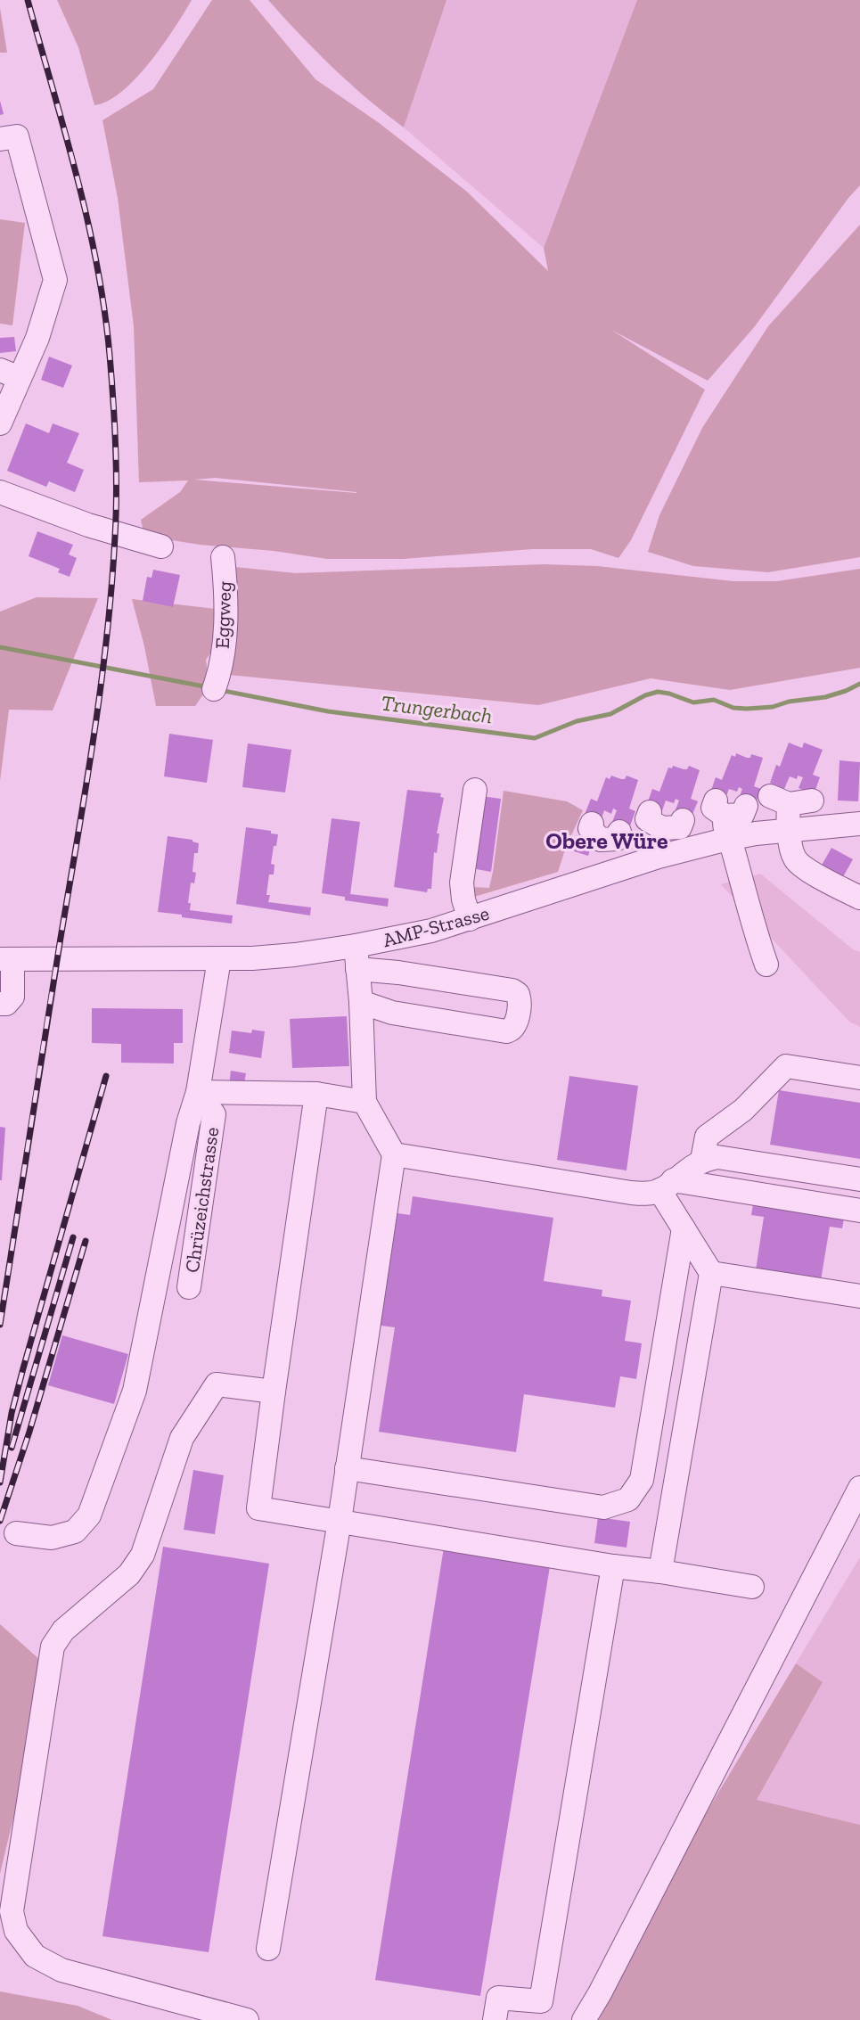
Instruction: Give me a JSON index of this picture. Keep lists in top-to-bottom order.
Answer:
{
  "streets": {
    "street": ["Eggweg", "AMP-Strasse", "Chrüzeichstrasse"]
  },
  "districts": ["Obere Würe"],
  "water": ["Trungerbach"]
}
